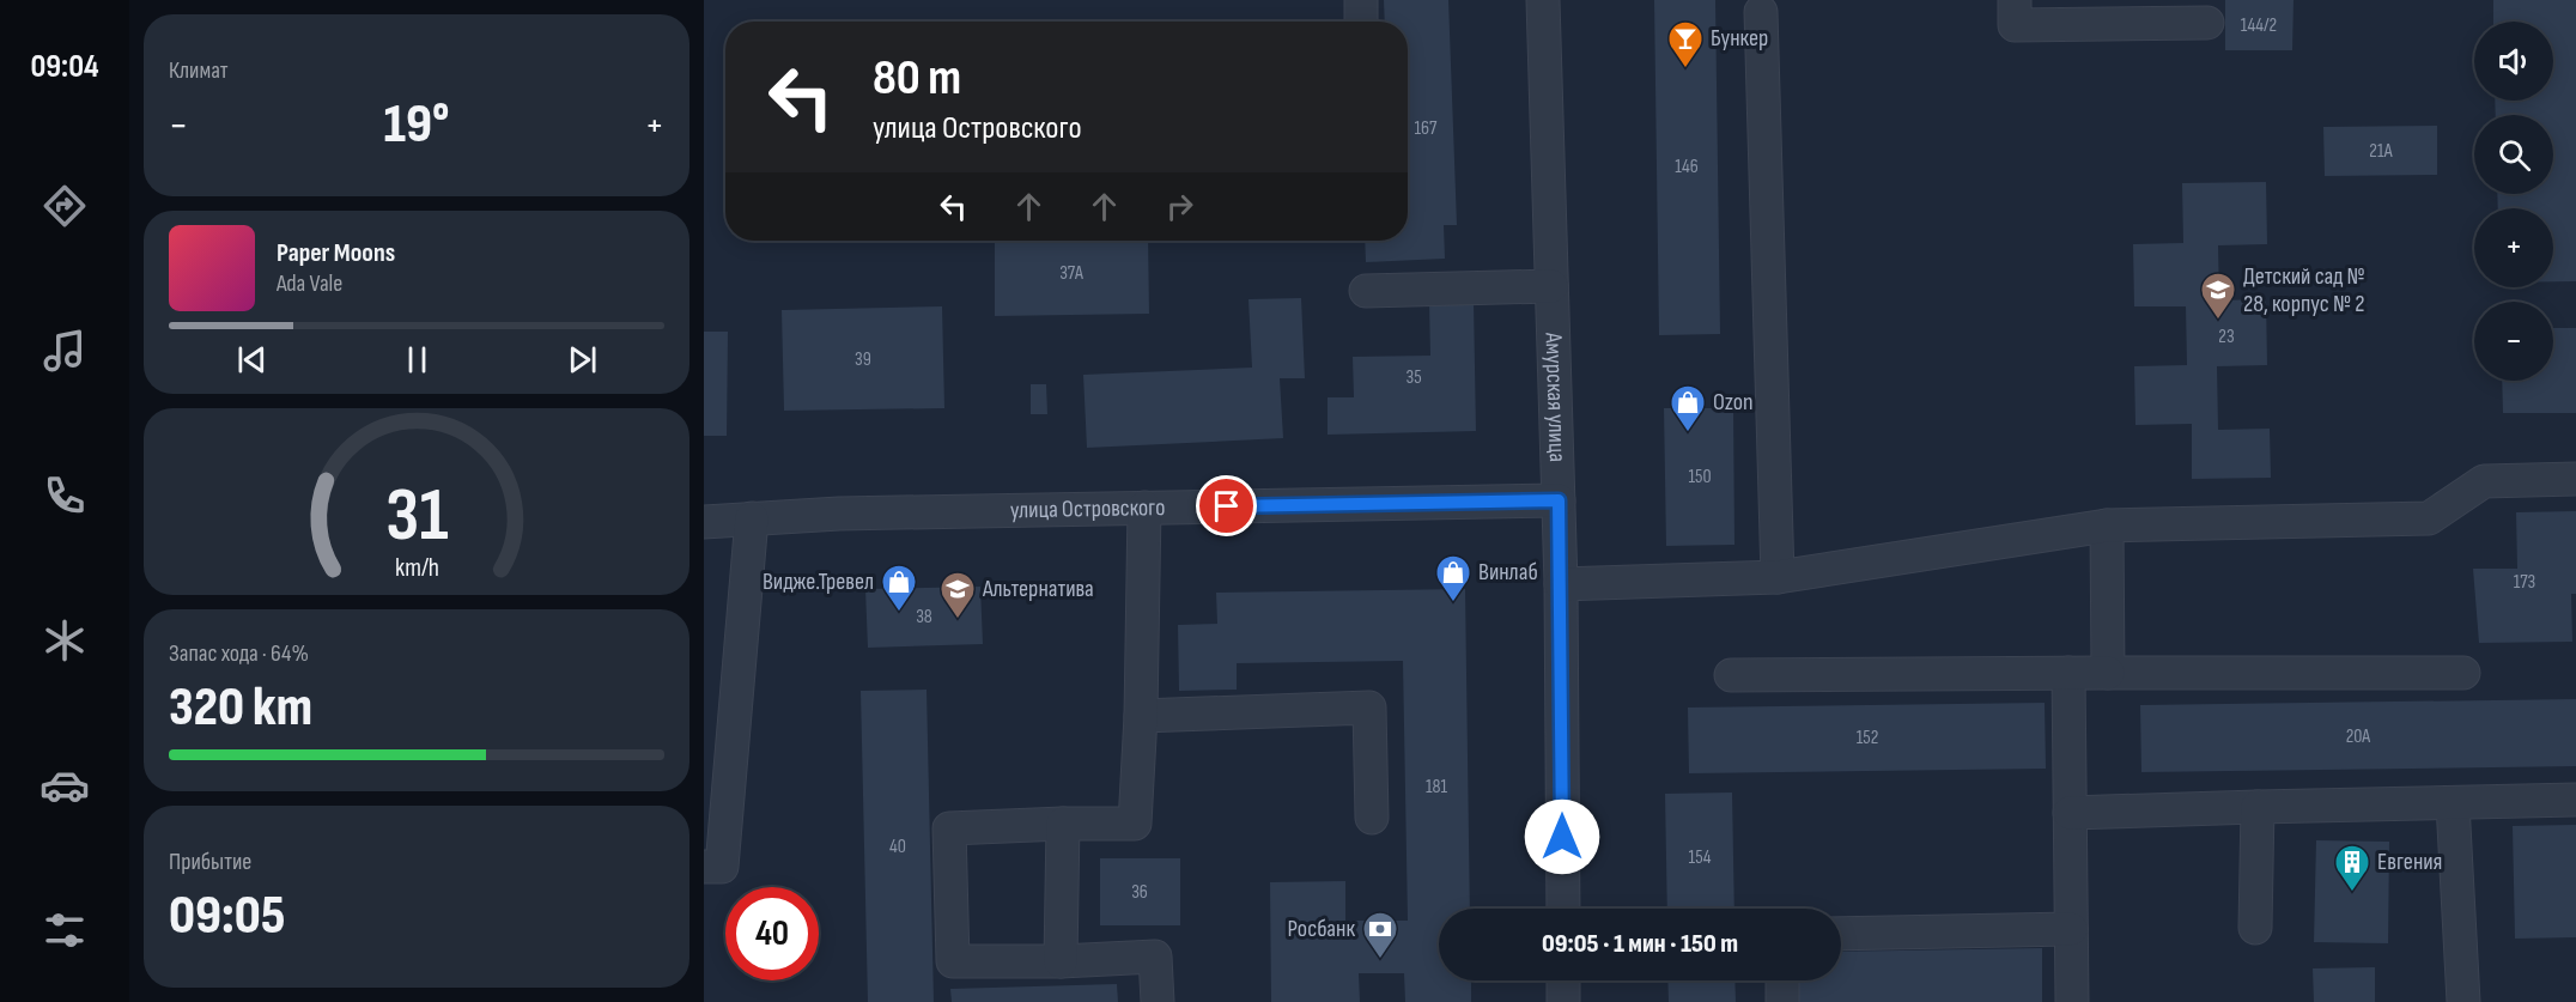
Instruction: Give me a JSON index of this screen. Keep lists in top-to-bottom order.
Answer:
{
  "streets": {
    "street": ["Амурская улица", "улица Островского"]
  },
  "crossings": [
    ["Амурская улица", "улица Островского"]
  ],
  "places": {
    "bar": ["Бункер"],
    "school or university": ["Детский сад № 28, корпус № 2", "Альтернатива"],
    "shop": ["Ozon", "Винлаб", "Видже.Тревел"],
    "building": ["Евгения"],
    "bank": ["Росбанк"]
  },
  "house_numbers": [
    "144/2",
    "167",
    "21А",
    "146",
    "37А",
    "23",
    "39",
    "35",
    "150",
    "173",
    "38",
    "20А",
    "152",
    "181",
    "40",
    "154",
    "36"
  ],
  "page": {
    "tabs": "09:04",
    "tile": [
      "Климат",
      ["Запас хода · 64%", "320 km"],
      ["Прибытие", "09:05"]
    ],
    "map_buttons": ["+", "−"],
    "turn": ["80 m", "улица Островского"],
    "heat": ["−", "19°", "+"],
    "song": ["Paper Moons", "Ada Vale"],
    "limit": "40",
    "trip": "09:05 · 1 мин · 150 m",
    "gauge": ["31", "km/h"]
  }
}
